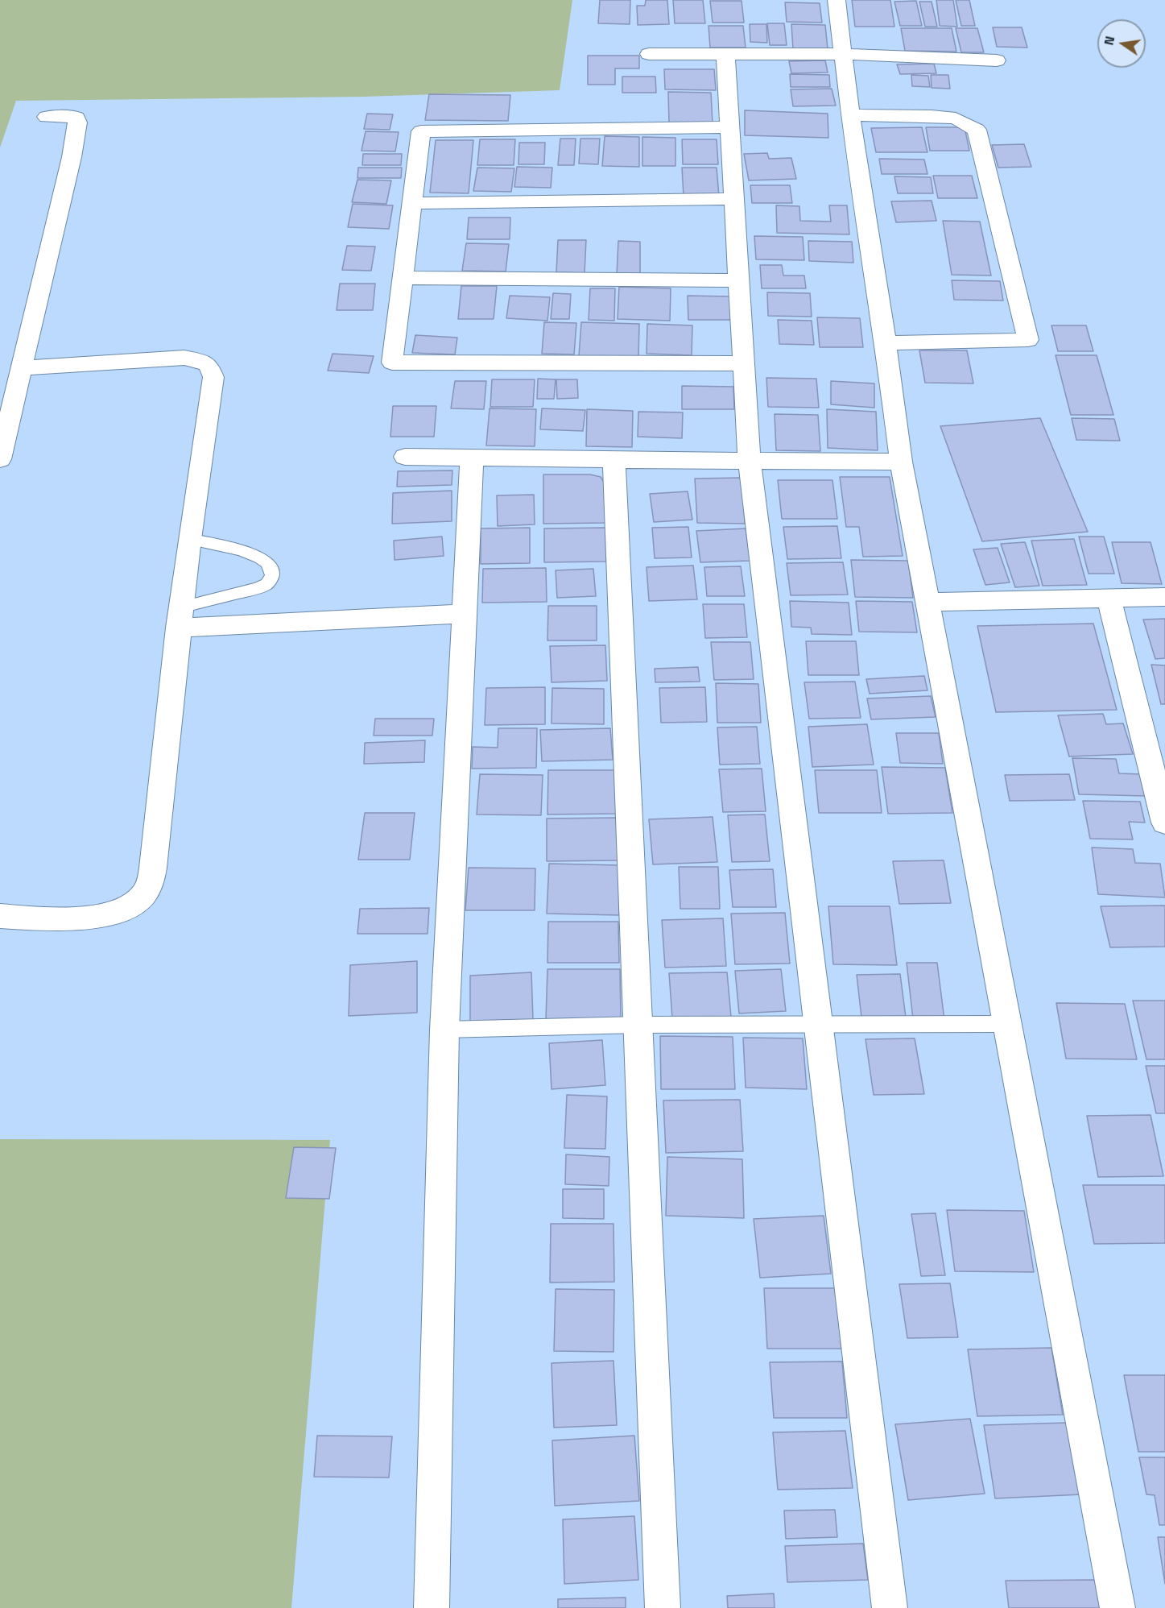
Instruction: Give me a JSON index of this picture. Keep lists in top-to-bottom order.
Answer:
{
  "north": "left"
}
